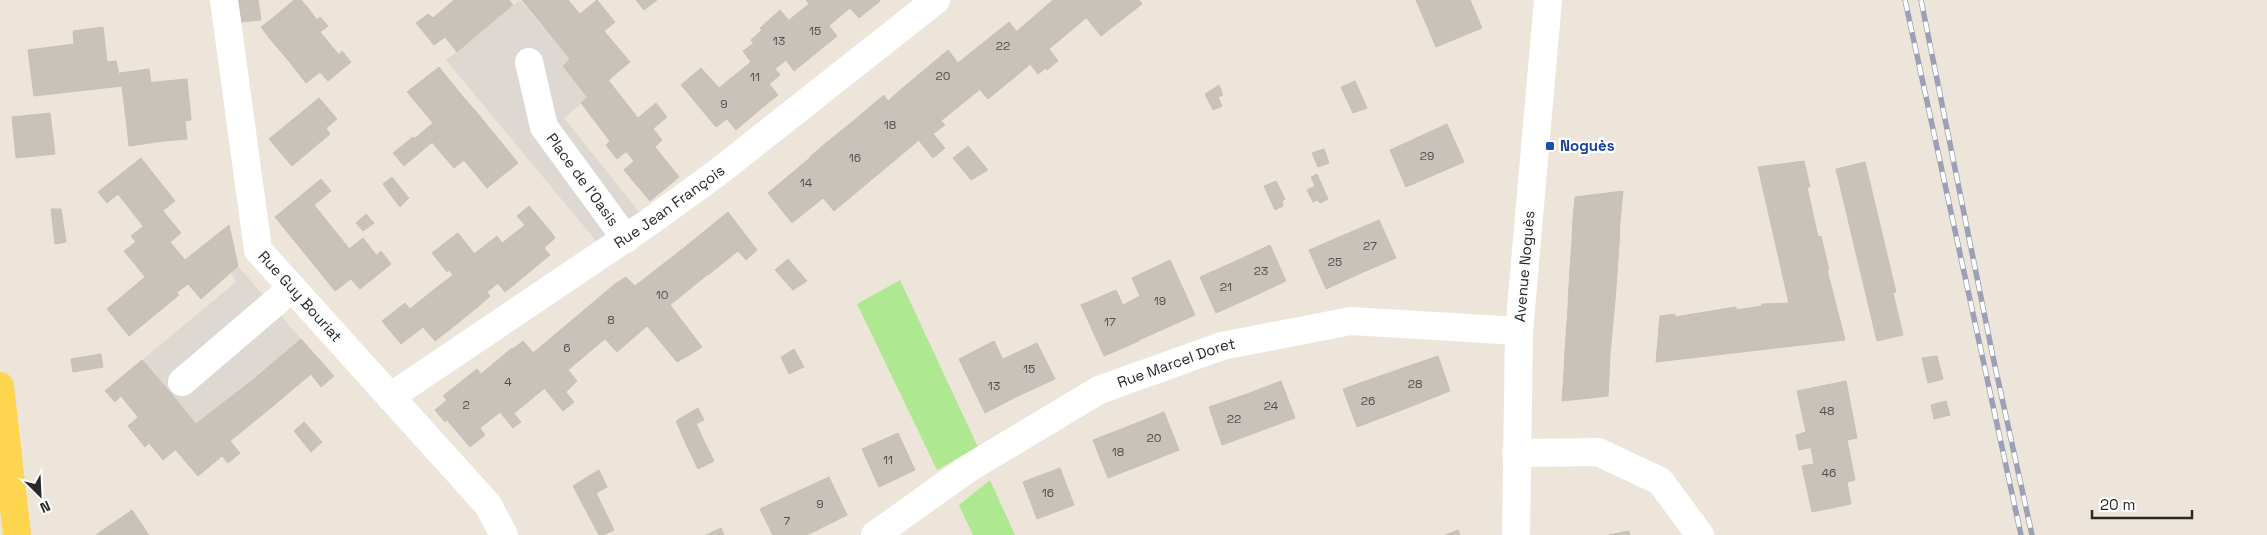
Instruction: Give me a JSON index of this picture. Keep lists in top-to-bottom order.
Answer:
{
  "streets": {
    "street": [
      "Place de l'Oasis",
      "Rue Jean François",
      "Avenue Noguès",
      "Rue Guy Bouriat",
      "Rue Marcel Doret"
    ]
  },
  "crossings": [
    ["Place de l'Oasis", "Rue Jean François"],
    ["Rue Jean François", "Rue Guy Bouriat"],
    ["Avenue Noguès", "Rue Marcel Doret"]
  ],
  "places": {
    "transit": ["Noguès"]
  },
  "house_numbers": [
    "15",
    "13",
    "22",
    "20",
    "11",
    "9",
    "18",
    "29",
    "16",
    "14",
    "27",
    "25",
    "23",
    "21",
    "10",
    "19",
    "8",
    "17",
    "6",
    "15",
    "4",
    "28",
    "13",
    "26",
    "2",
    "24",
    "48",
    "22",
    "20",
    "18",
    "11",
    "46",
    "16",
    "9",
    "7"
  ],
  "scale_bar": "20 m",
  "north": "bottom right"
}
